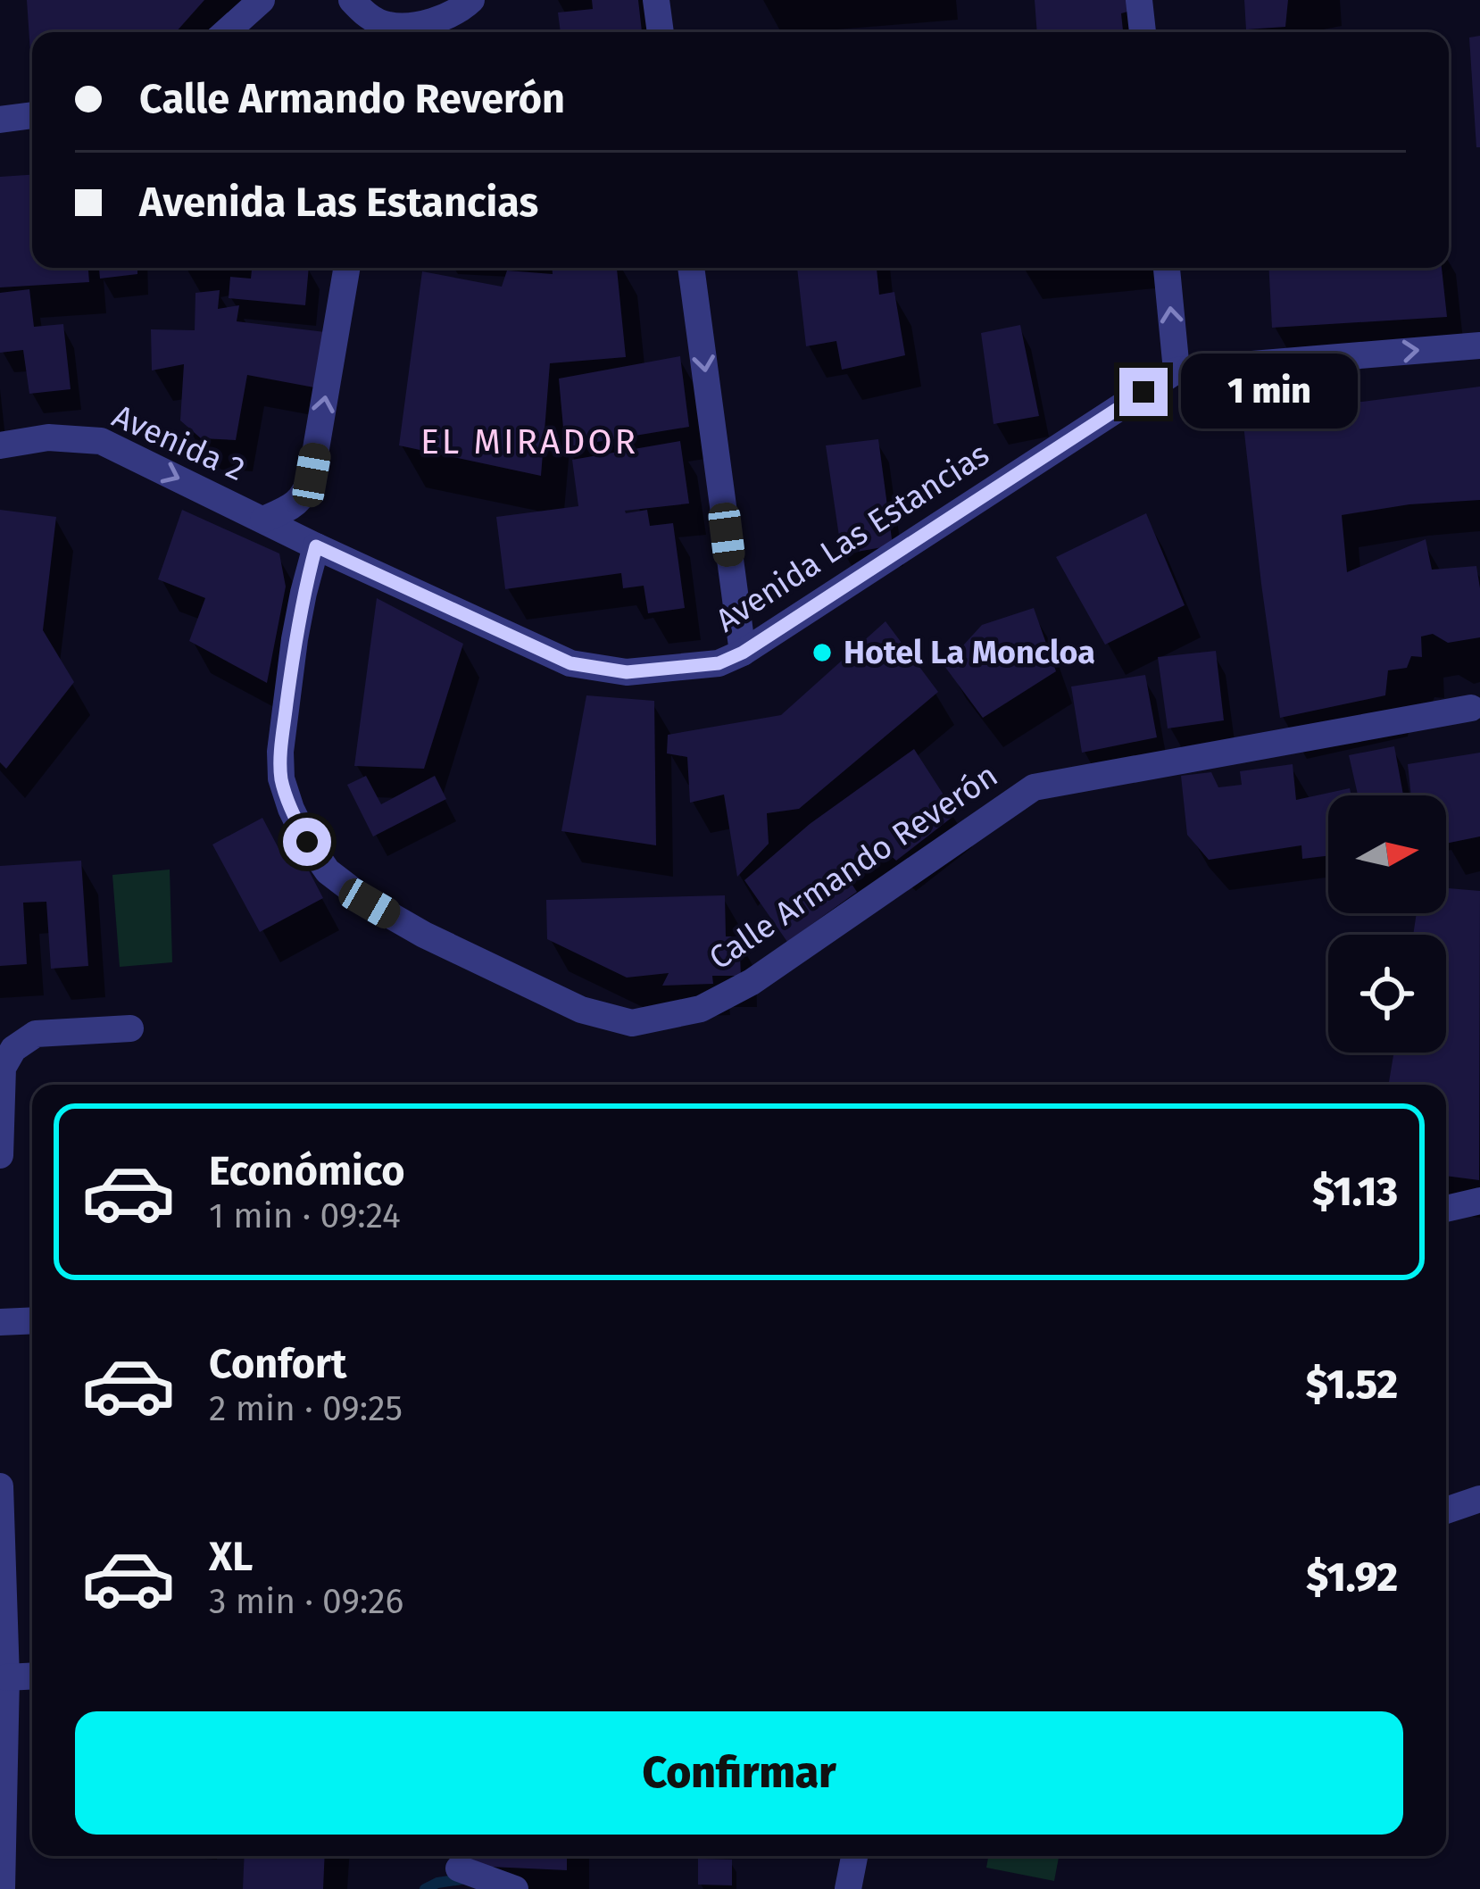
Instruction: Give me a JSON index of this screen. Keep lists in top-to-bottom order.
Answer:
{
  "streets": {
    "street": ["Avenida 2", "Avenida Las Estancias", "Calle Armando Reverón"]
  },
  "crossings": [
    ["Avenida 2", "Avenida Las Estancias"],
    ["Avenida Las Estancias", "Calle Armando Reverón"]
  ],
  "one_way": ["Avenida 2"],
  "districts": ["EL MIRADOR"],
  "places": ["Hotel La Moncloa"],
  "north": "right",
  "page": {
    "banner": ["Calle Armando Reverón", "Avenida Las Estancias"],
    "bubble": "1 min",
    "list": [
      {
        "name": "Económico",
        "note": "1 min · 09:24",
        "value": "$1.13"
      },
      {
        "name": "Confort",
        "note": "2 min · 09:25",
        "value": "$1.52"
      },
      {
        "name": "XL",
        "note": "3 min · 09:26",
        "value": "$1.92"
      }
    ],
    "buttons": "Confirmar"
  }
}
